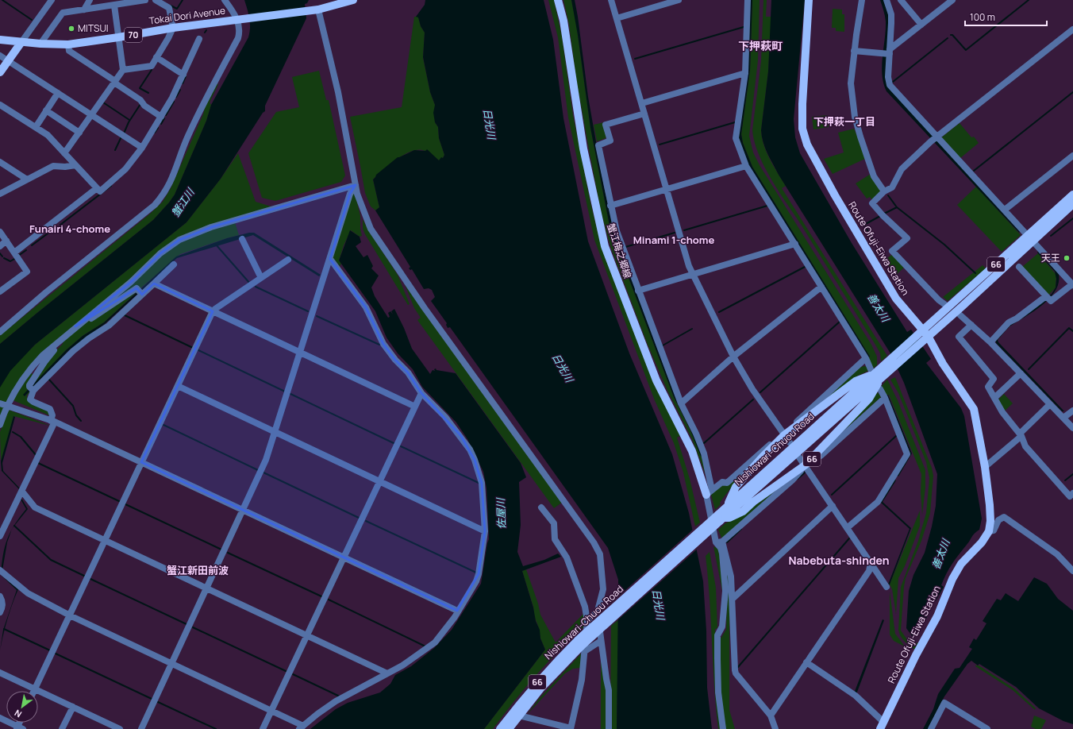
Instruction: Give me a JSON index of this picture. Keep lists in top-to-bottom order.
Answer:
{
  "streets": {
    "main road": [
      "Tokai Dori Avenue",
      "70",
      "Route Ofuji-Eiwa Station",
      "蟹江梅之郷線",
      "66",
      "Nishiowari-Chuou Road"
    ]
  },
  "crossings": [
    ["Tokai Dori Avenue", "70"],
    ["Route Ofuji-Eiwa Station", "Nishiowari-Chuou Road"],
    ["66", "Nishiowari-Chuou Road"]
  ],
  "districts": [
    "下押萩町",
    "下押萩一丁目",
    "Funairi 4-chome",
    "Minami 1-chome",
    "Nabebuta-shinden",
    "蟹江新田前波"
  ],
  "water": [
    "日光川",
    "蟹江川",
    "善太川",
    "佐屋川"
  ],
  "places": ["MITSUI", "天王"],
  "scale_bar": "100 m",
  "north": "bottom left"
}
